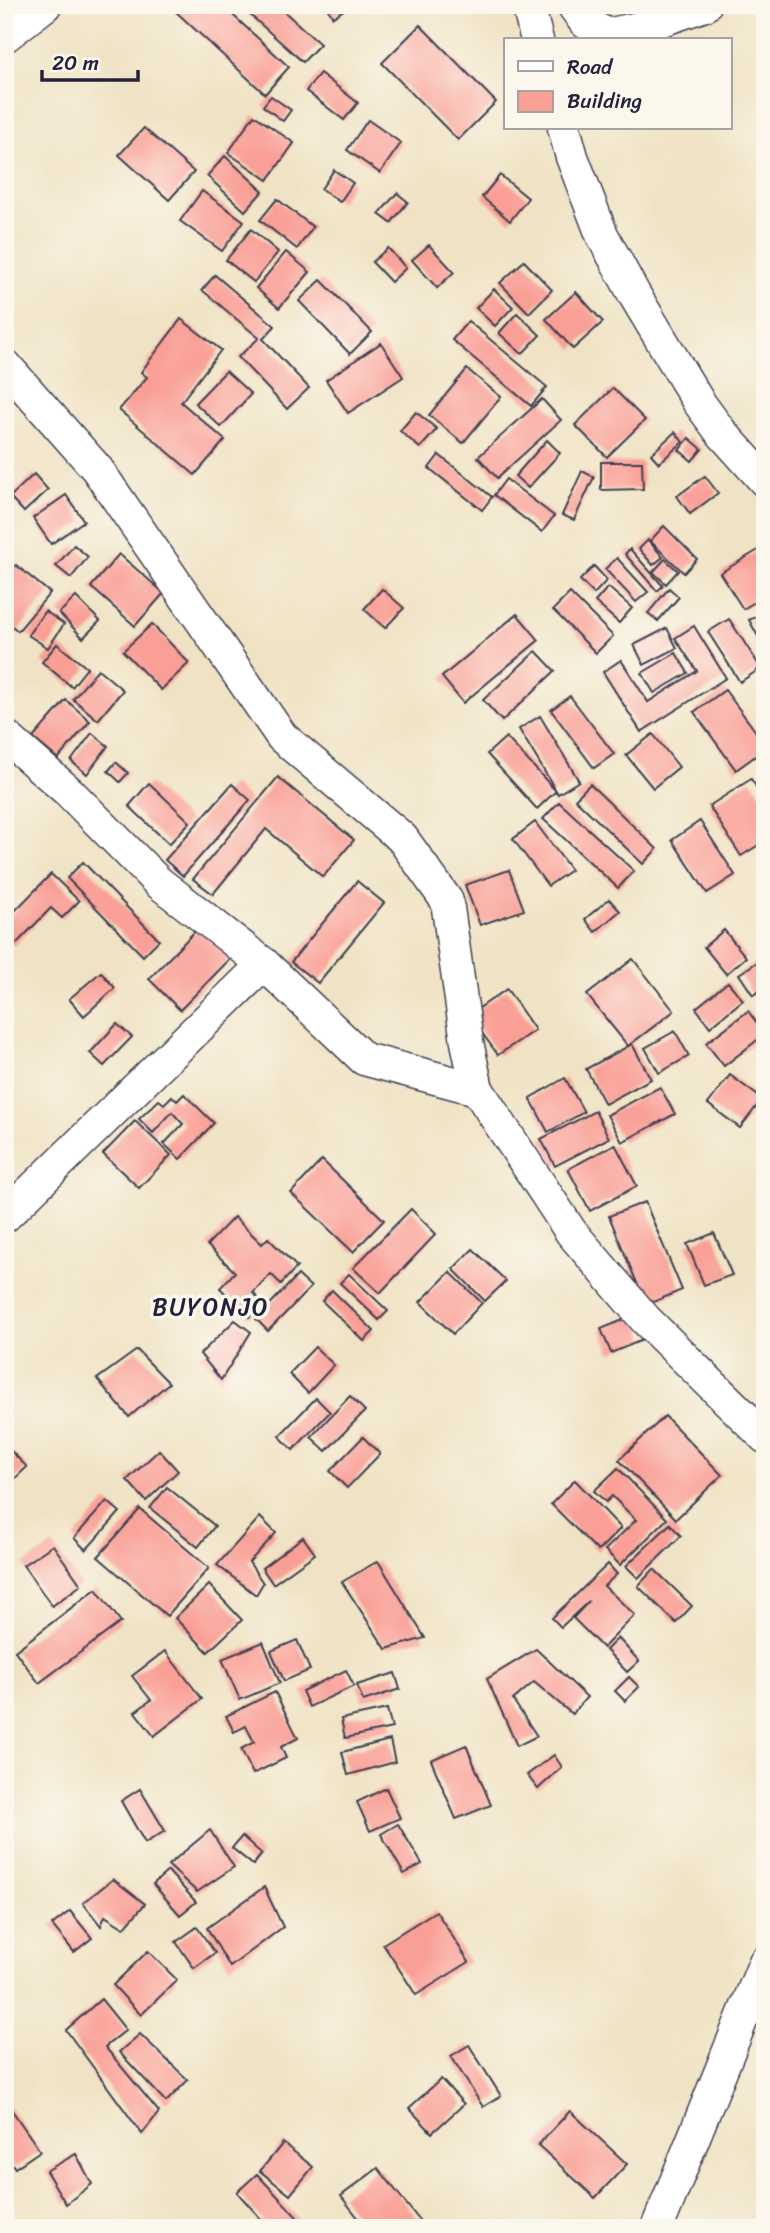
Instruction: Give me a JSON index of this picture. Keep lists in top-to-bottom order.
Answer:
{
  "districts": ["BUYONJO"],
  "legend": ["Road", "Building"],
  "scale_bar": "20 m"
}
